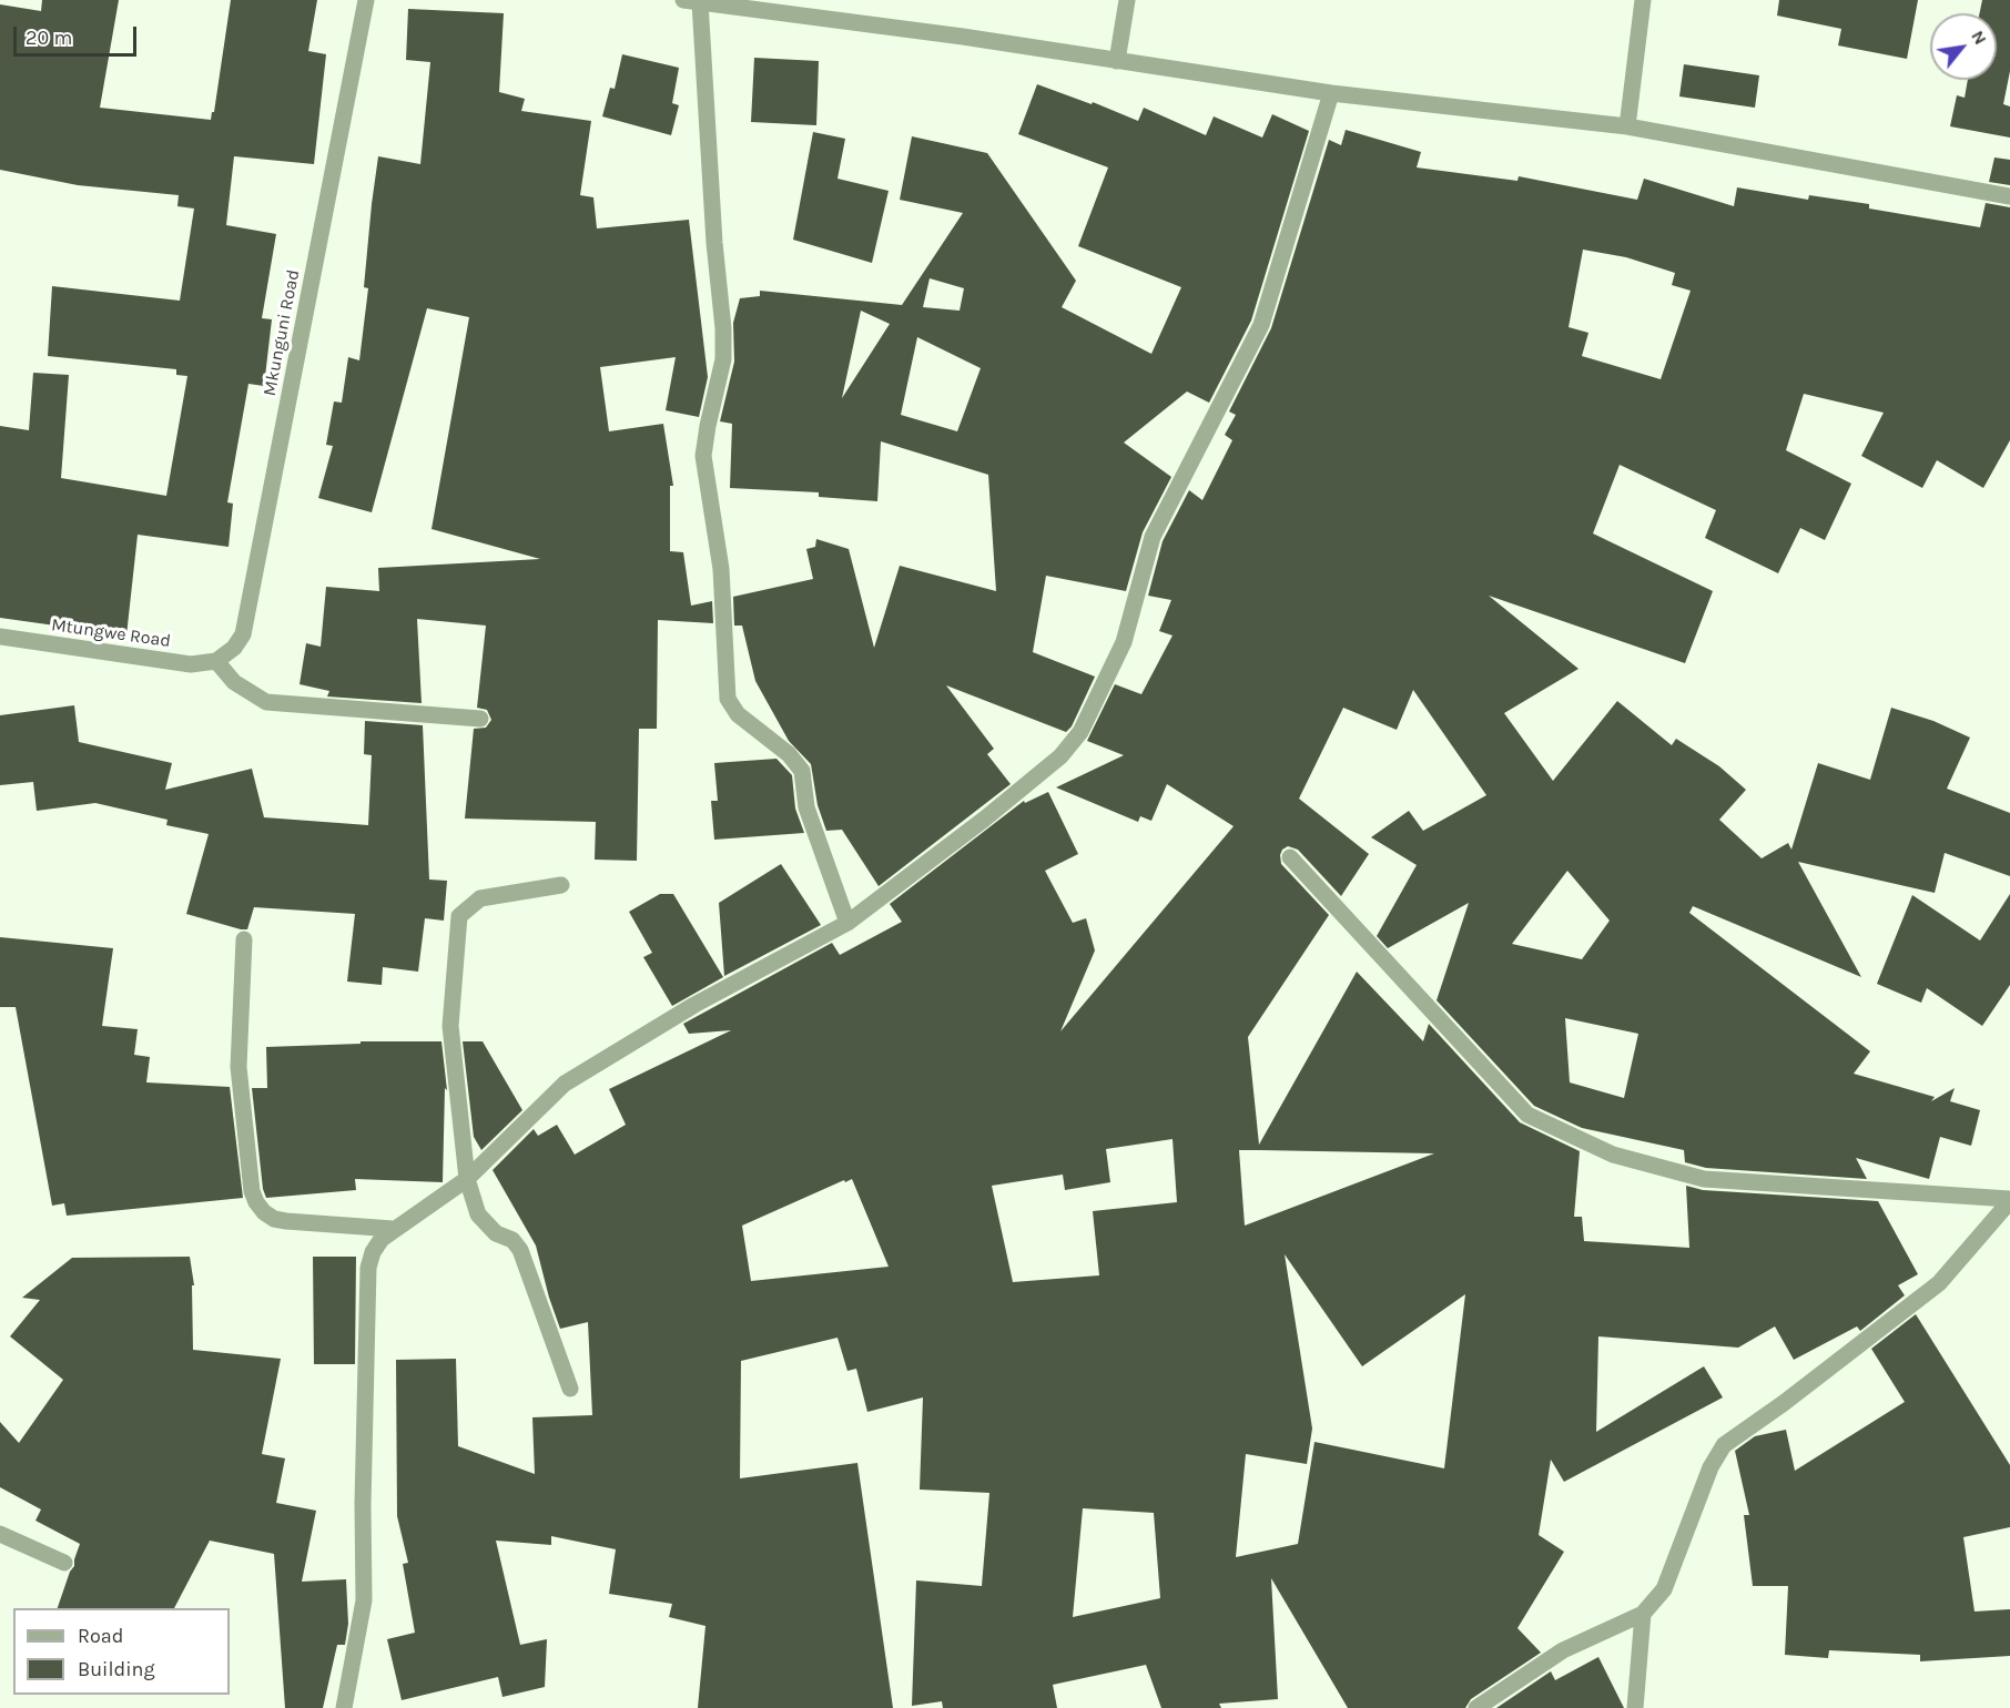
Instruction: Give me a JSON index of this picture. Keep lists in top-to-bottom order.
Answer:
{
  "streets": {
    "street": ["Mkunguni Road", "Mtungwe Road"]
  },
  "crossings": [
    ["Mkunguni Road", "Mtungwe Road"]
  ],
  "legend": ["Road", "Building"],
  "scale_bar": "20 m",
  "north": "top right"
}
